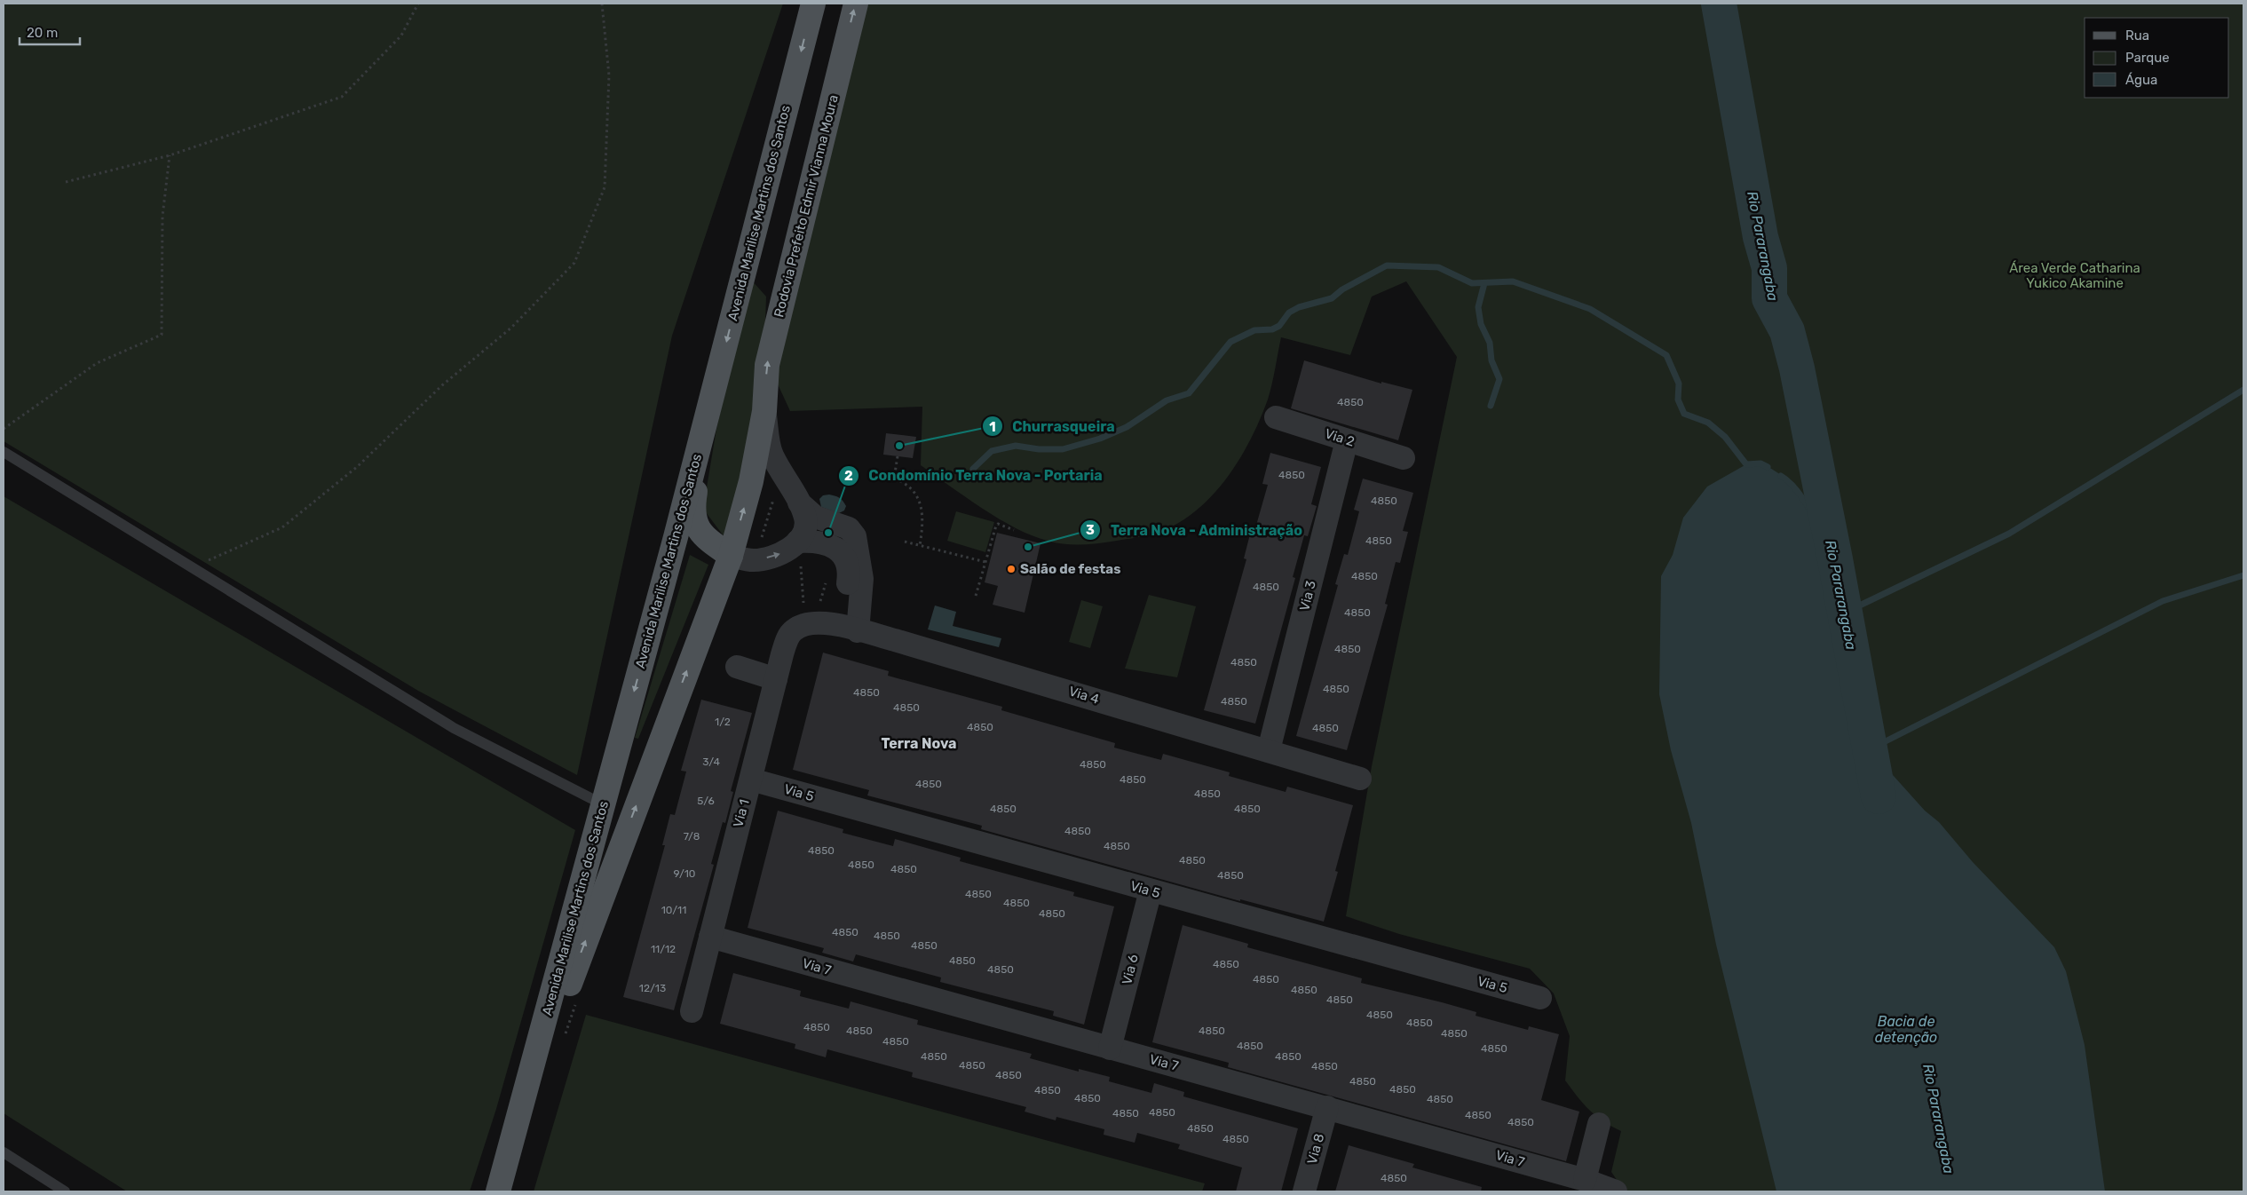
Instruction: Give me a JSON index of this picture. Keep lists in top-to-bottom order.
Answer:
{
  "streets": {
    "main road": ["Rodovia Prefeito Edmir Vianna Moura", "Avenida Marilise Martins dos Santos"],
    "street": [
      "Via 2",
      "Via 3",
      "Via 4",
      "Via 5",
      "Via 1",
      "Via 7",
      "Via 6",
      "Via 8"
    ]
  },
  "crossings": [
    ["Rodovia Prefeito Edmir Vianna Moura", "Avenida Marilise Martins dos Santos"],
    ["Via 2", "Via 3"],
    ["Via 3", "Via 4"],
    ["Via 4", "Via 1"],
    ["Via 5", "Via 1"],
    ["Via 5", "Via 6"],
    ["Via 1", "Via 7"],
    ["Via 7", "Via 6"],
    ["Via 7", "Via 8"]
  ],
  "one_way": ["Rodovia Prefeito Edmir Vianna Moura"],
  "districts": ["Terra Nova"],
  "water": ["Rio Pararangaba", "Bacia de detenção"],
  "parks": ["Área Verde Catharina Yukico Akamine"],
  "places": [
    "Churrasqueira",
    "Condomínio Terra Nova - Portaria",
    "Terra Nova - Administração",
    "Salão de festas"
  ],
  "house_numbers": [
    "4850",
    "4850",
    "4850",
    "4850",
    "4850",
    "4850",
    "4850",
    "4850",
    "4850",
    "4850",
    "4850",
    "4850",
    "4850",
    "1/2",
    "4850",
    "4850",
    "3/4",
    "4850",
    "4850",
    "4850",
    "4850",
    "5/6",
    "4850",
    "4850",
    "4850",
    "7/8",
    "4850",
    "4850",
    "4850",
    "4850",
    "4850",
    "9/10",
    "4850",
    "4850",
    "4850",
    "10/11",
    "4850",
    "4850",
    "4850",
    "4850",
    "11/12",
    "4850",
    "4850",
    "4850",
    "4850",
    "12/13",
    "4850",
    "4850",
    "4850",
    "4850",
    "4850",
    "4850",
    "4850",
    "4850",
    "4850",
    "4850",
    "4850",
    "4850",
    "4850",
    "4850",
    "4850",
    "4850",
    "4850",
    "4850",
    "4850",
    "4850",
    "4850",
    "4850",
    "4850",
    "4850",
    "4850",
    "4850",
    "4850",
    "4850"
  ],
  "legend": ["Rua", "Parque", "Água"],
  "scale_bar": "20 m"
}
